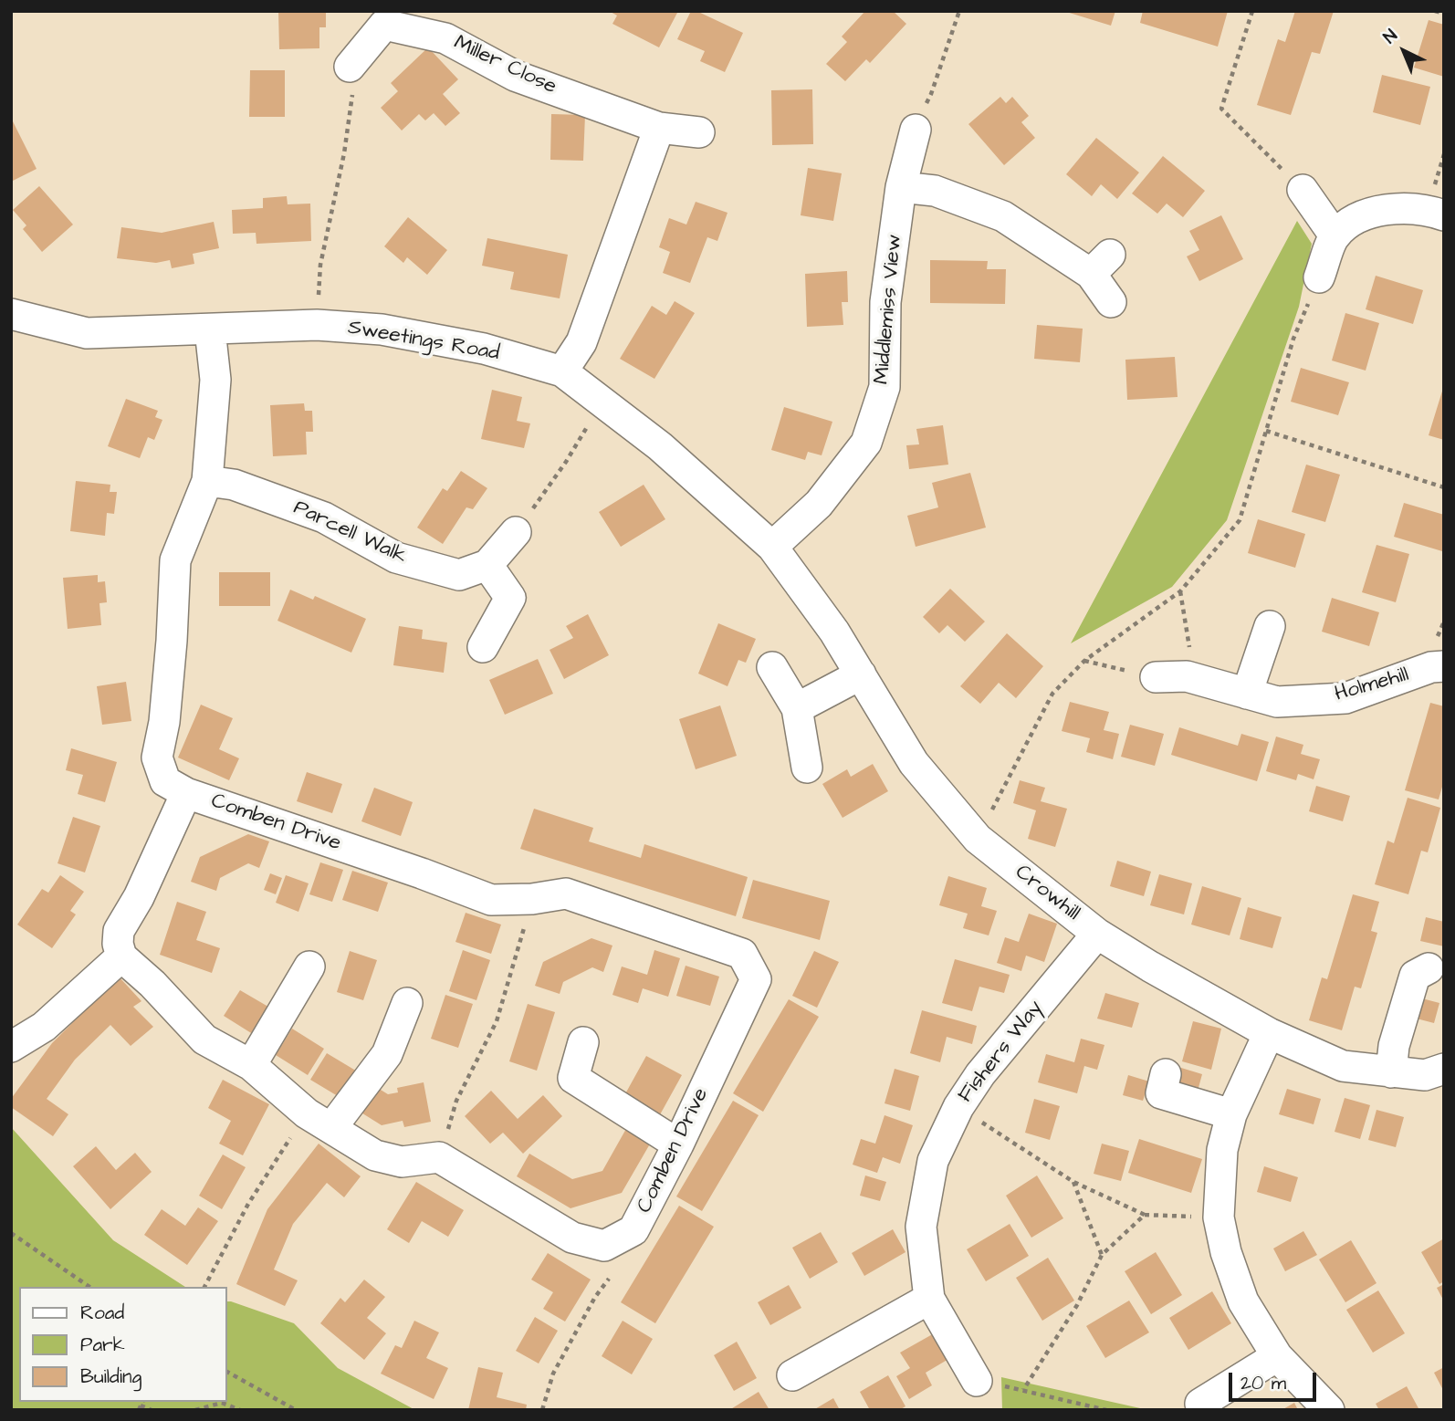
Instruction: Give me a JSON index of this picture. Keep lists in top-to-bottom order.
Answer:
{
  "streets": {
    "street": [
      "Miller Close",
      "Middlemiss View",
      "Sweetings Road",
      "Parcell Walk",
      "Holmehill",
      "Comben Drive",
      "Crowhill",
      "Fishers Way"
    ]
  },
  "crossings": [
    ["Middlemiss View", "Sweetings Road"],
    ["Middlemiss View", "Crowhill"],
    ["Sweetings Road", "Crowhill"],
    ["Parcell Walk", "Comben Drive"],
    ["Crowhill", "Fishers Way"]
  ],
  "legend": ["Road", "Park", "Building"],
  "scale_bar": "20 m",
  "north": "top left"
}
